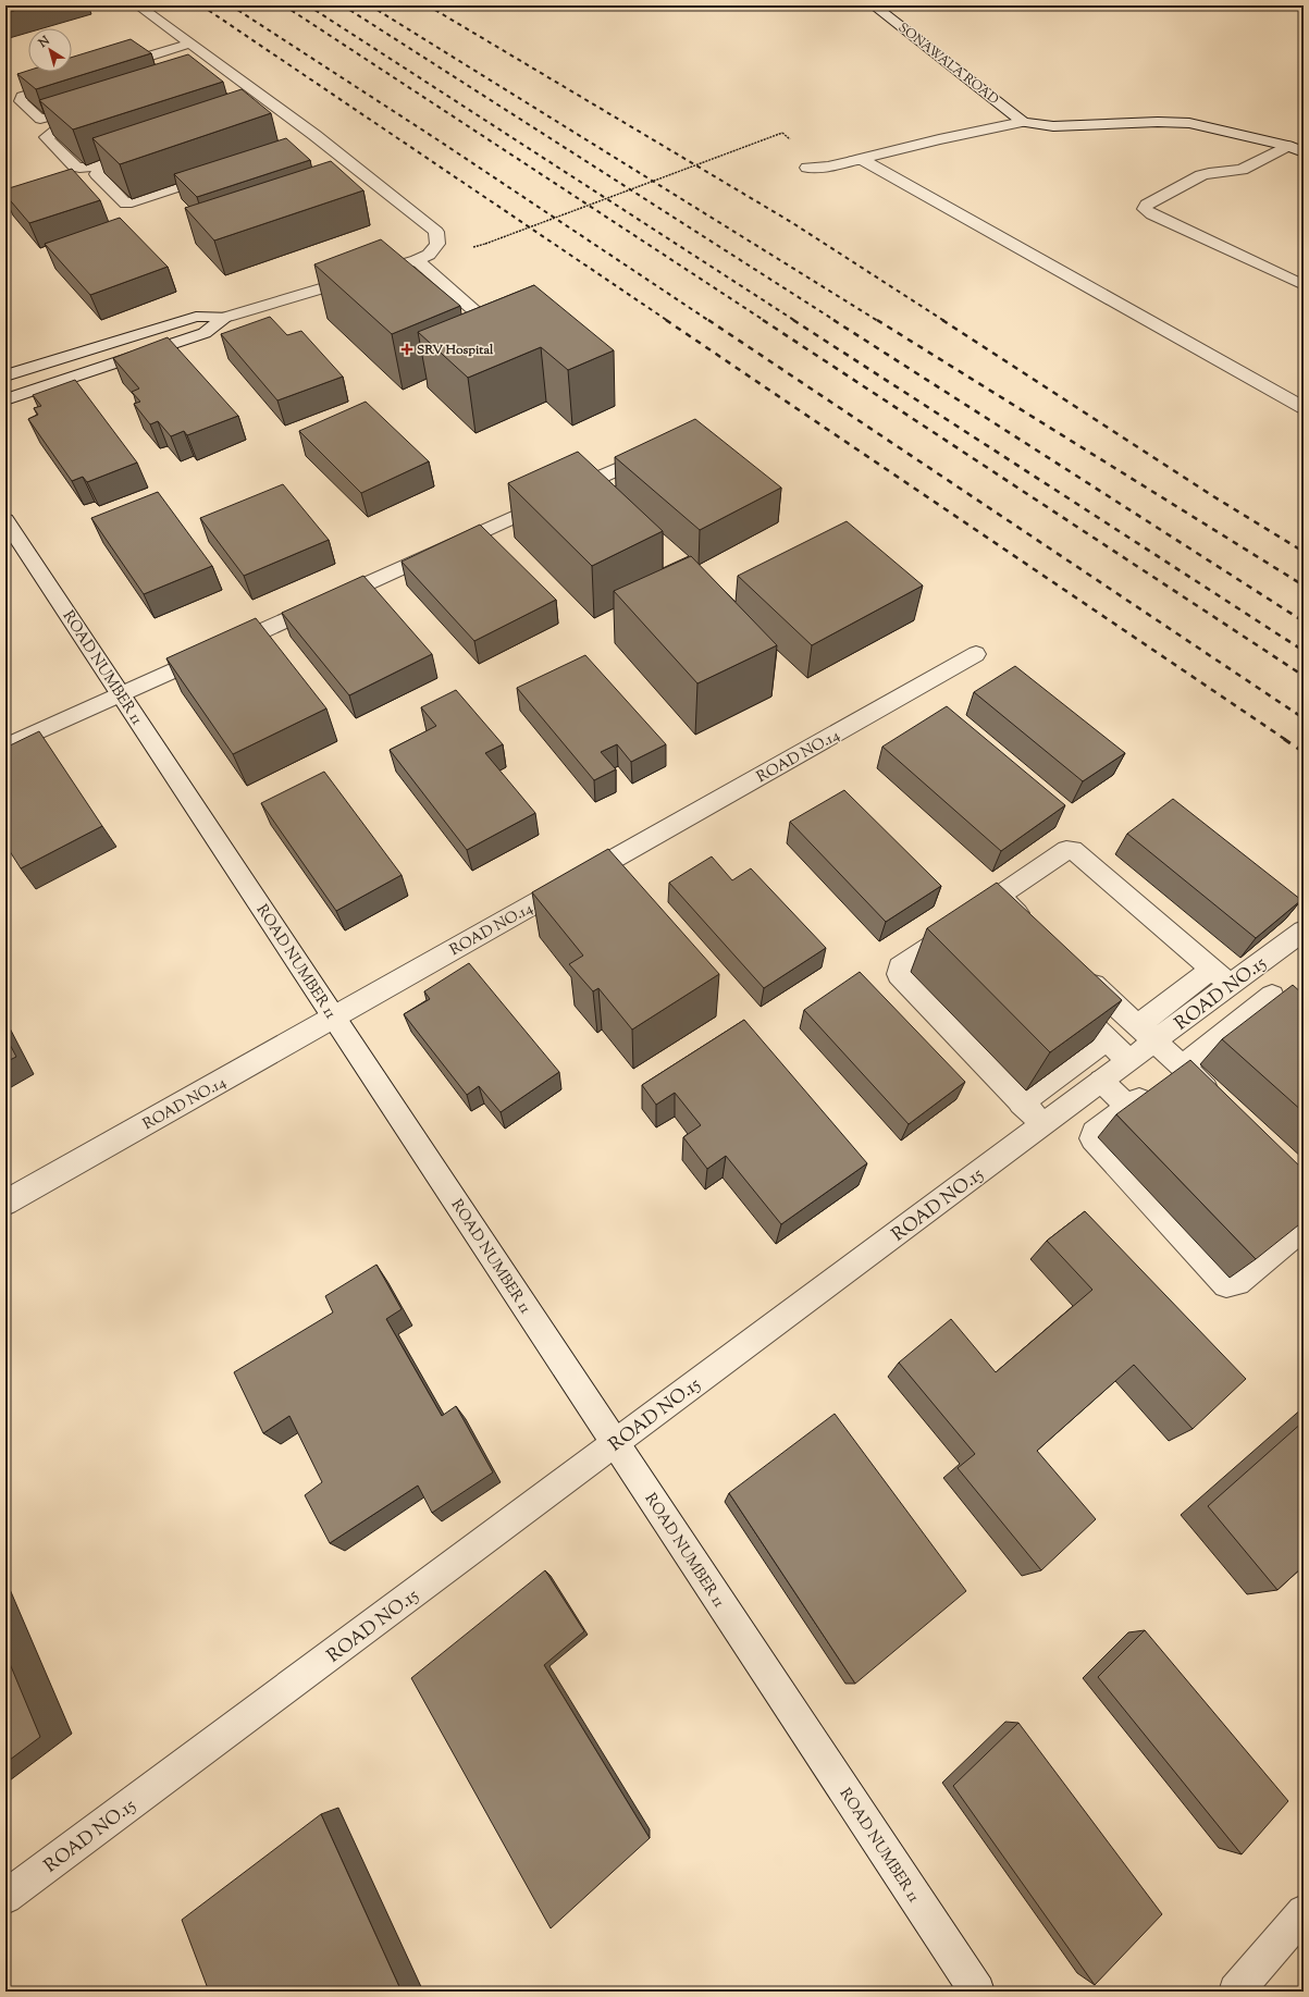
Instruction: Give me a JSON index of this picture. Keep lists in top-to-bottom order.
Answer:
{
  "streets": {
    "street": [
      "SONAWALA ROAD",
      "ROAD NUMBER 11",
      "ROAD NO.14",
      "ROAD NO.15"
    ]
  },
  "crossings": [
    ["ROAD NUMBER 11", "ROAD NO.14"],
    ["ROAD NUMBER 11", "ROAD NO.15"]
  ],
  "places": {
    "health": ["SRV Hospital"]
  },
  "north": "top left"
}
